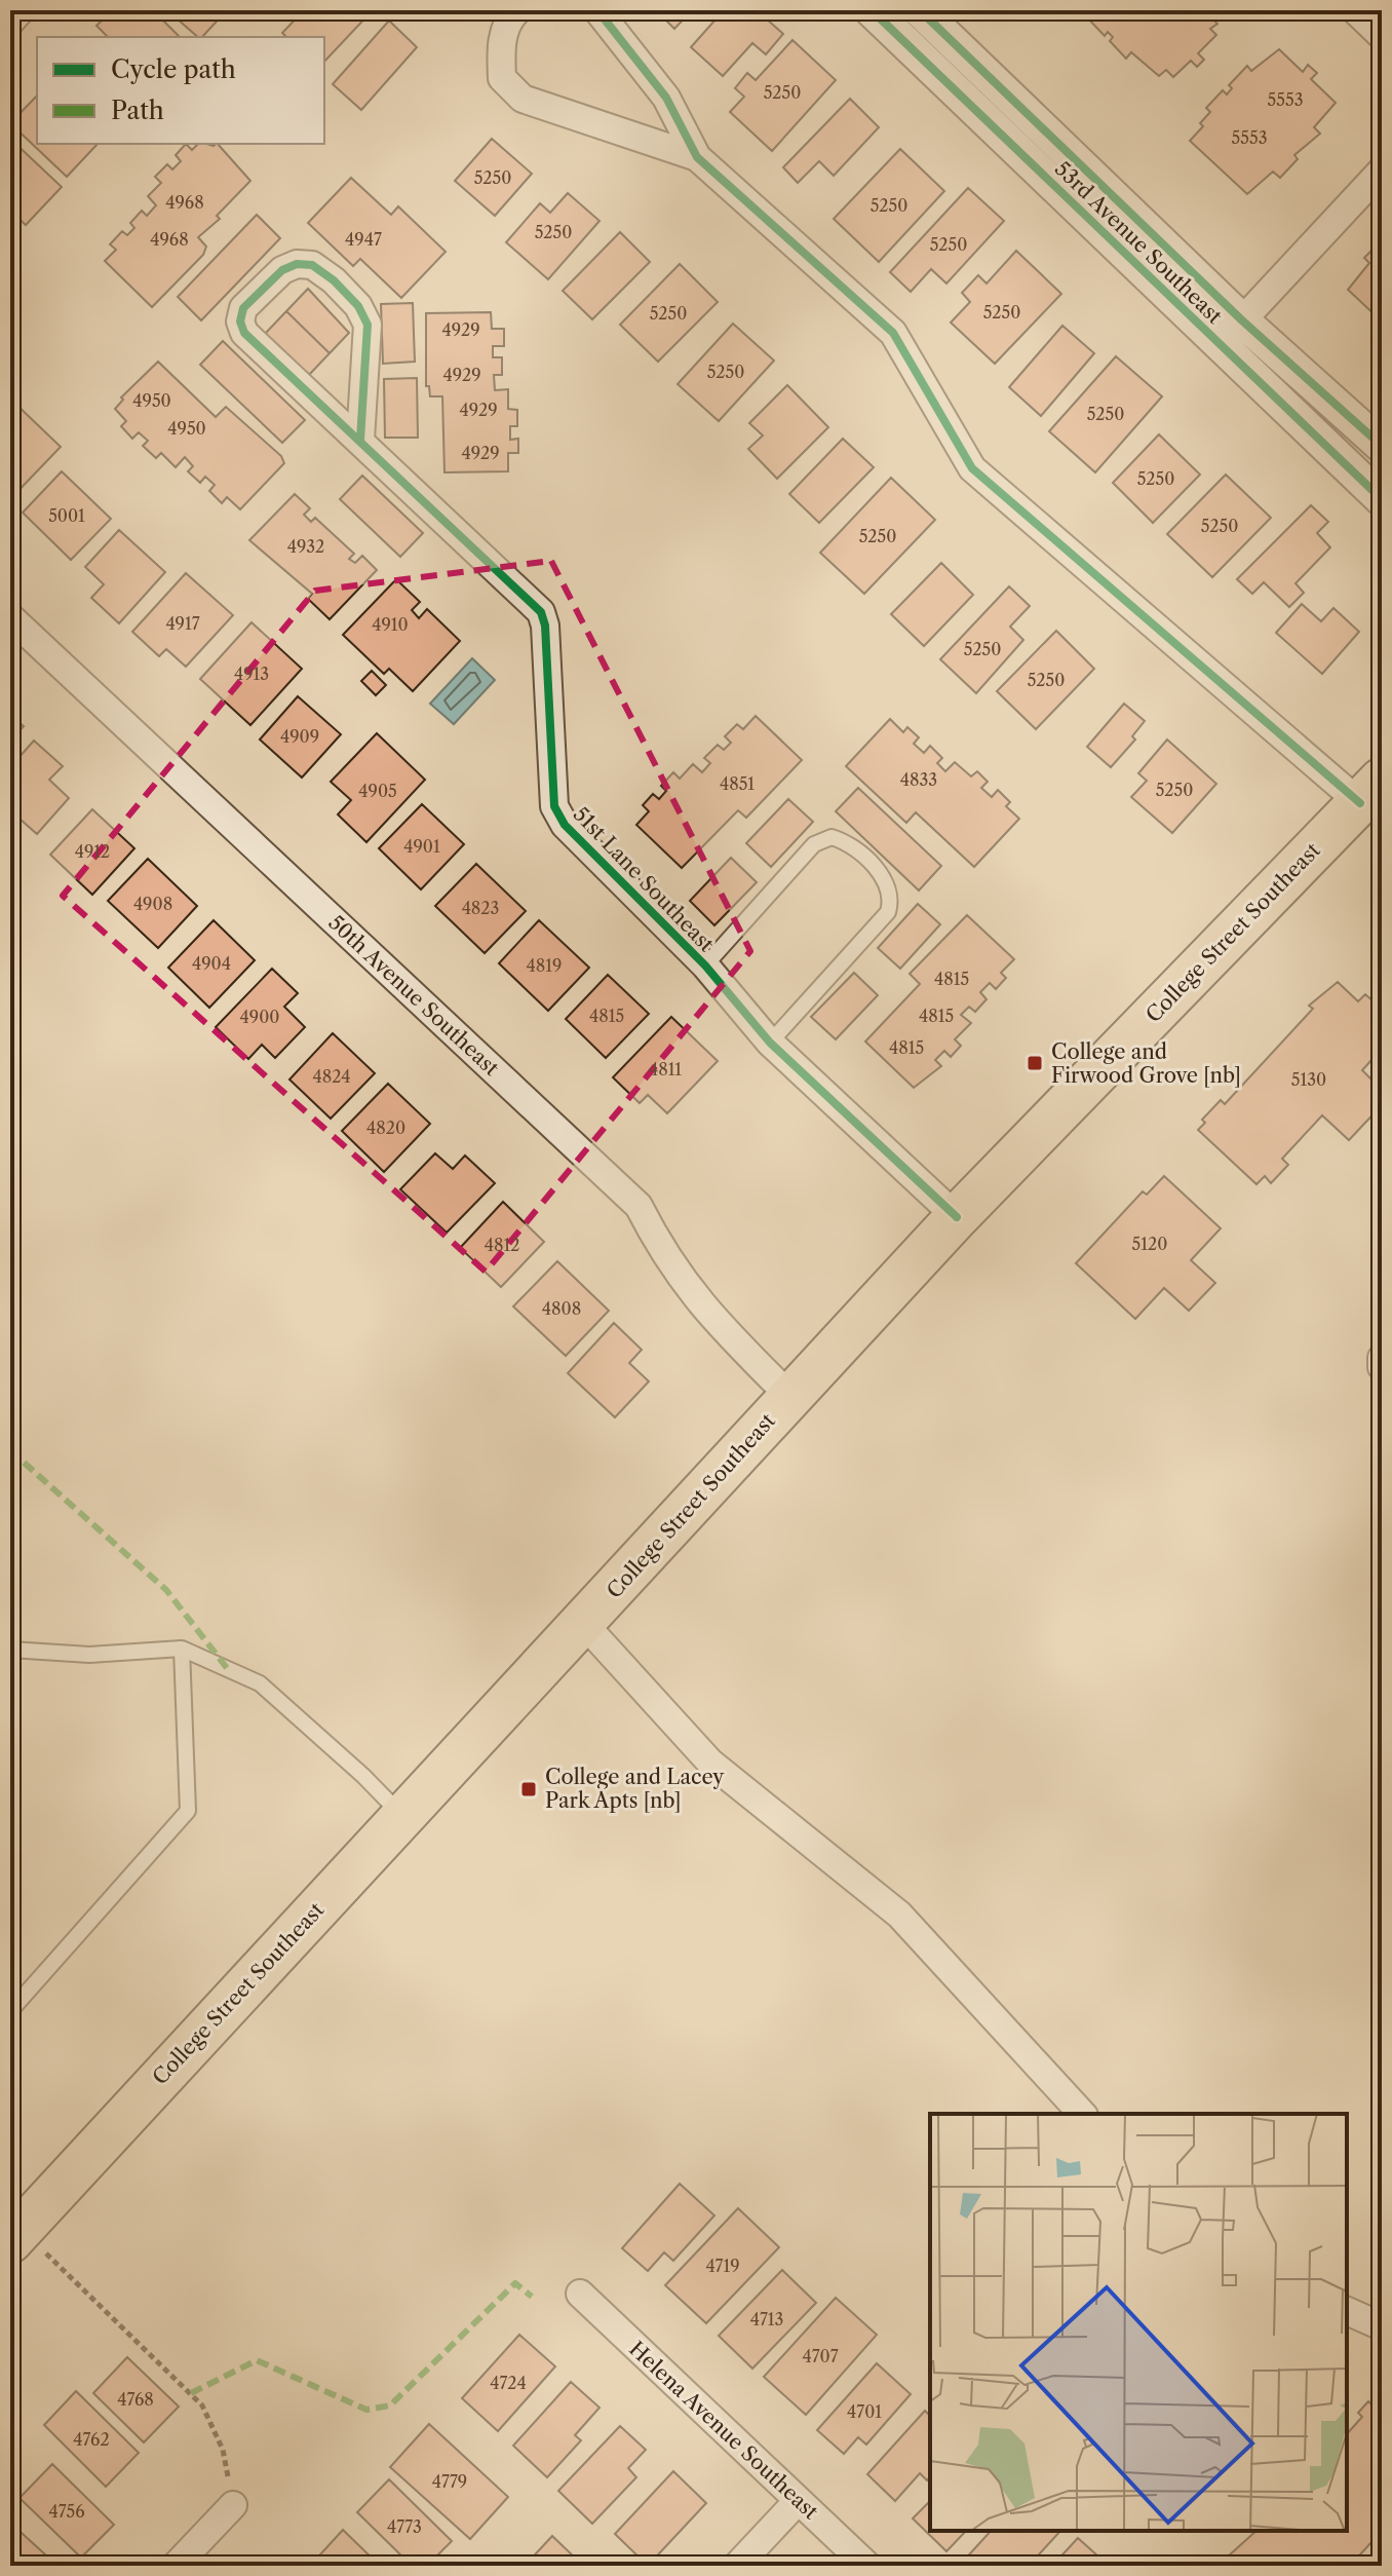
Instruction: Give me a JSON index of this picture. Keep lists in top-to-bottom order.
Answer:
{
  "streets": {
    "main road": ["College Street Southeast"],
    "street": [
      "53rd Avenue Southeast",
      "51st Lane Southeast",
      "50th Avenue Southeast",
      "Helena Avenue Southeast"
    ]
  },
  "crossings": [
    ["51st Lane Southeast", "College Street Southeast"],
    ["College Street Southeast", "50th Avenue Southeast"]
  ],
  "places": {
    "transit": ["College and Firwood Grove [nb]", "College and Lacey Park Apts [nb]"]
  },
  "house_numbers": [
    "5250",
    "5553",
    "5553",
    "5250",
    "4968",
    "5250",
    "5250",
    "4968",
    "4947",
    "5250",
    "5250",
    "5250",
    "4929",
    "5250",
    "4929",
    "4950",
    "4929",
    "5250",
    "4950",
    "4929",
    "5250",
    "5001",
    "5250",
    "5250",
    "4932",
    "4917",
    "4910",
    "5250",
    "4913",
    "5250",
    "4909",
    "4833",
    "4851",
    "5250",
    "4905",
    "4901",
    "4912",
    "4908",
    "4823",
    "4904",
    "4819",
    "4815",
    "4815",
    "4815",
    "4900",
    "4815",
    "4811",
    "4824",
    "5130",
    "4820",
    "5120",
    "4812",
    "4808",
    "4719",
    "4713",
    "4707",
    "4724",
    "4768",
    "4701",
    "4762",
    "4779",
    "4756",
    "4773"
  ],
  "legend": ["Cycle path", "Path"]
}
